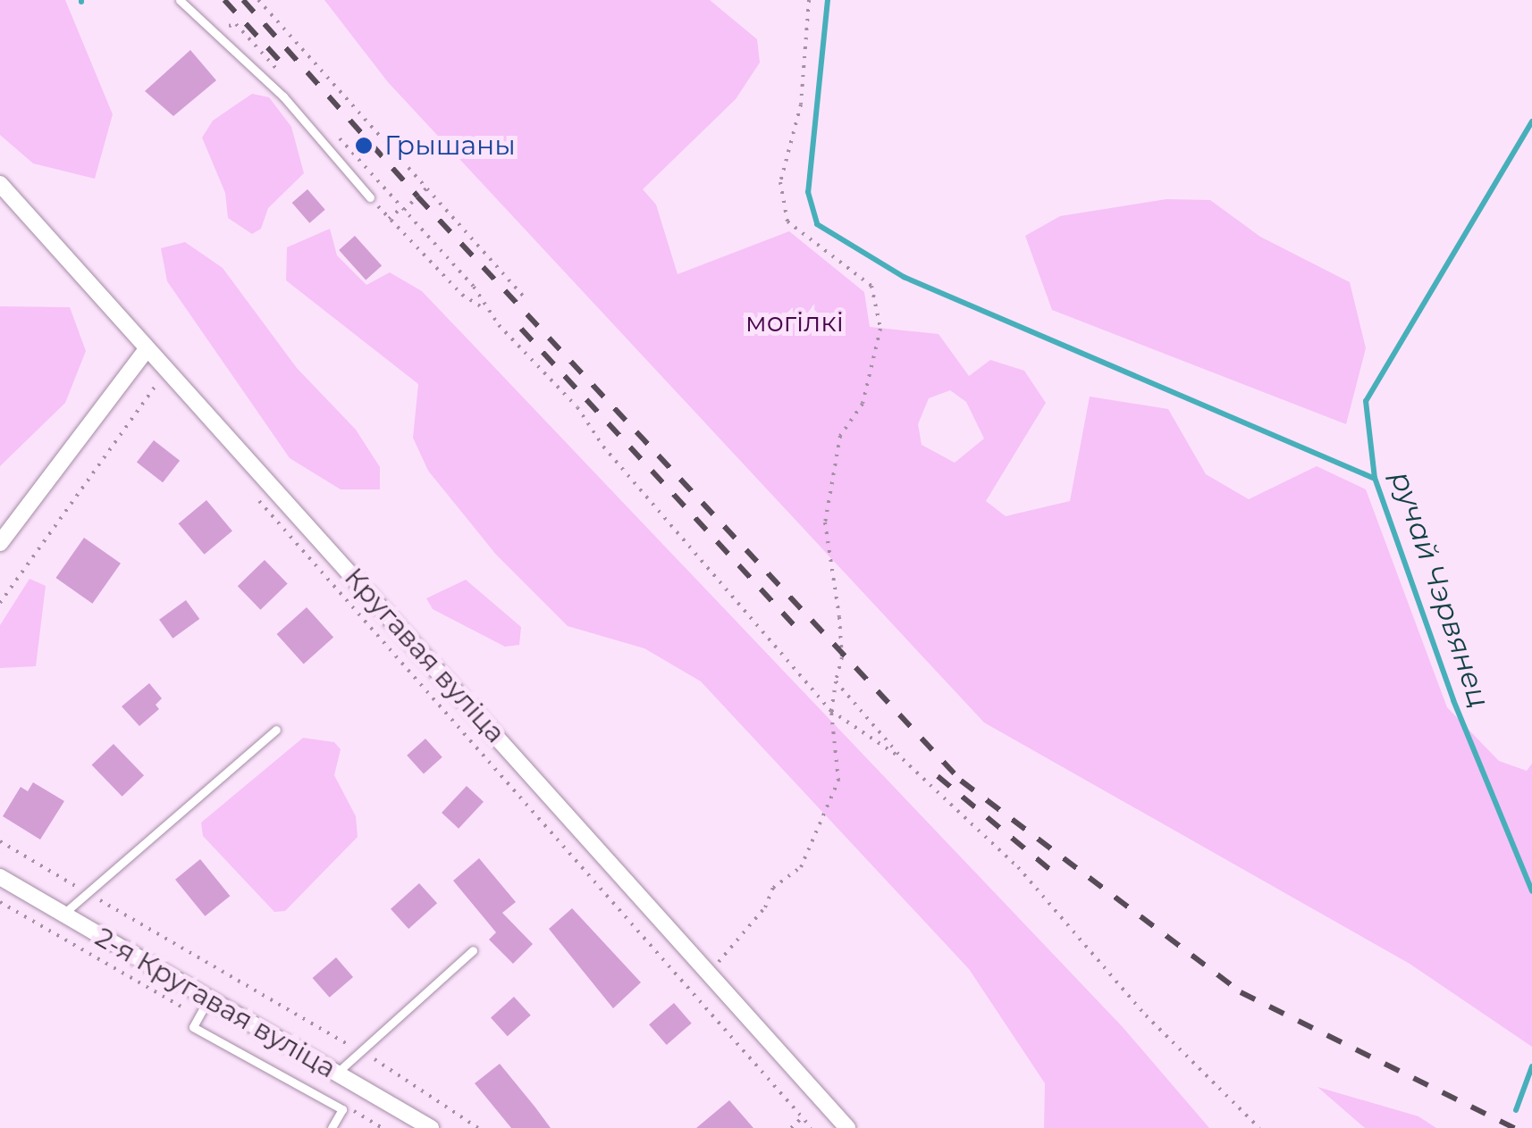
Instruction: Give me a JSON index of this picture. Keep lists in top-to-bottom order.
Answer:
{
  "streets": {
    "street": ["Кругавая вуліца", "2-я Кругавая вуліца"]
  },
  "water": ["ручай Чэрвянец"],
  "parks": ["могілкі"],
  "places": ["Грышаны"]
}
